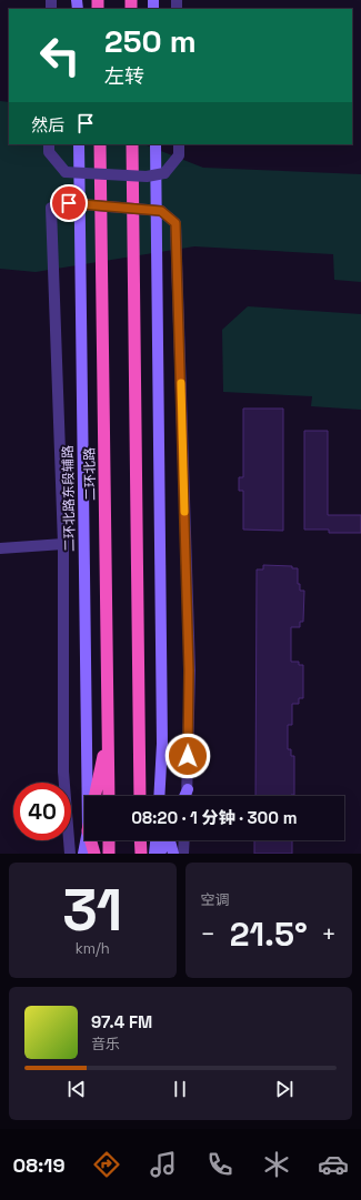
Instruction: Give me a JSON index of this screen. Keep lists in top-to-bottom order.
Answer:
{
  "streets": {
    "highway": ["二环北路"],
    "main road": ["二环北路东段辅路"]
  },
  "page": {
    "turn": ["250 m", "左转"],
    "then": "然后",
    "limit": "40",
    "trip": "08:20 · 1 分钟 · 300 m",
    "tile": [
      ["31", "km/h"],
      "空调"
    ],
    "heat": ["−", "21.5°", "+"],
    "song": ["97.4 FM", "音乐"],
    "tabs": "08:19"
  }
}
